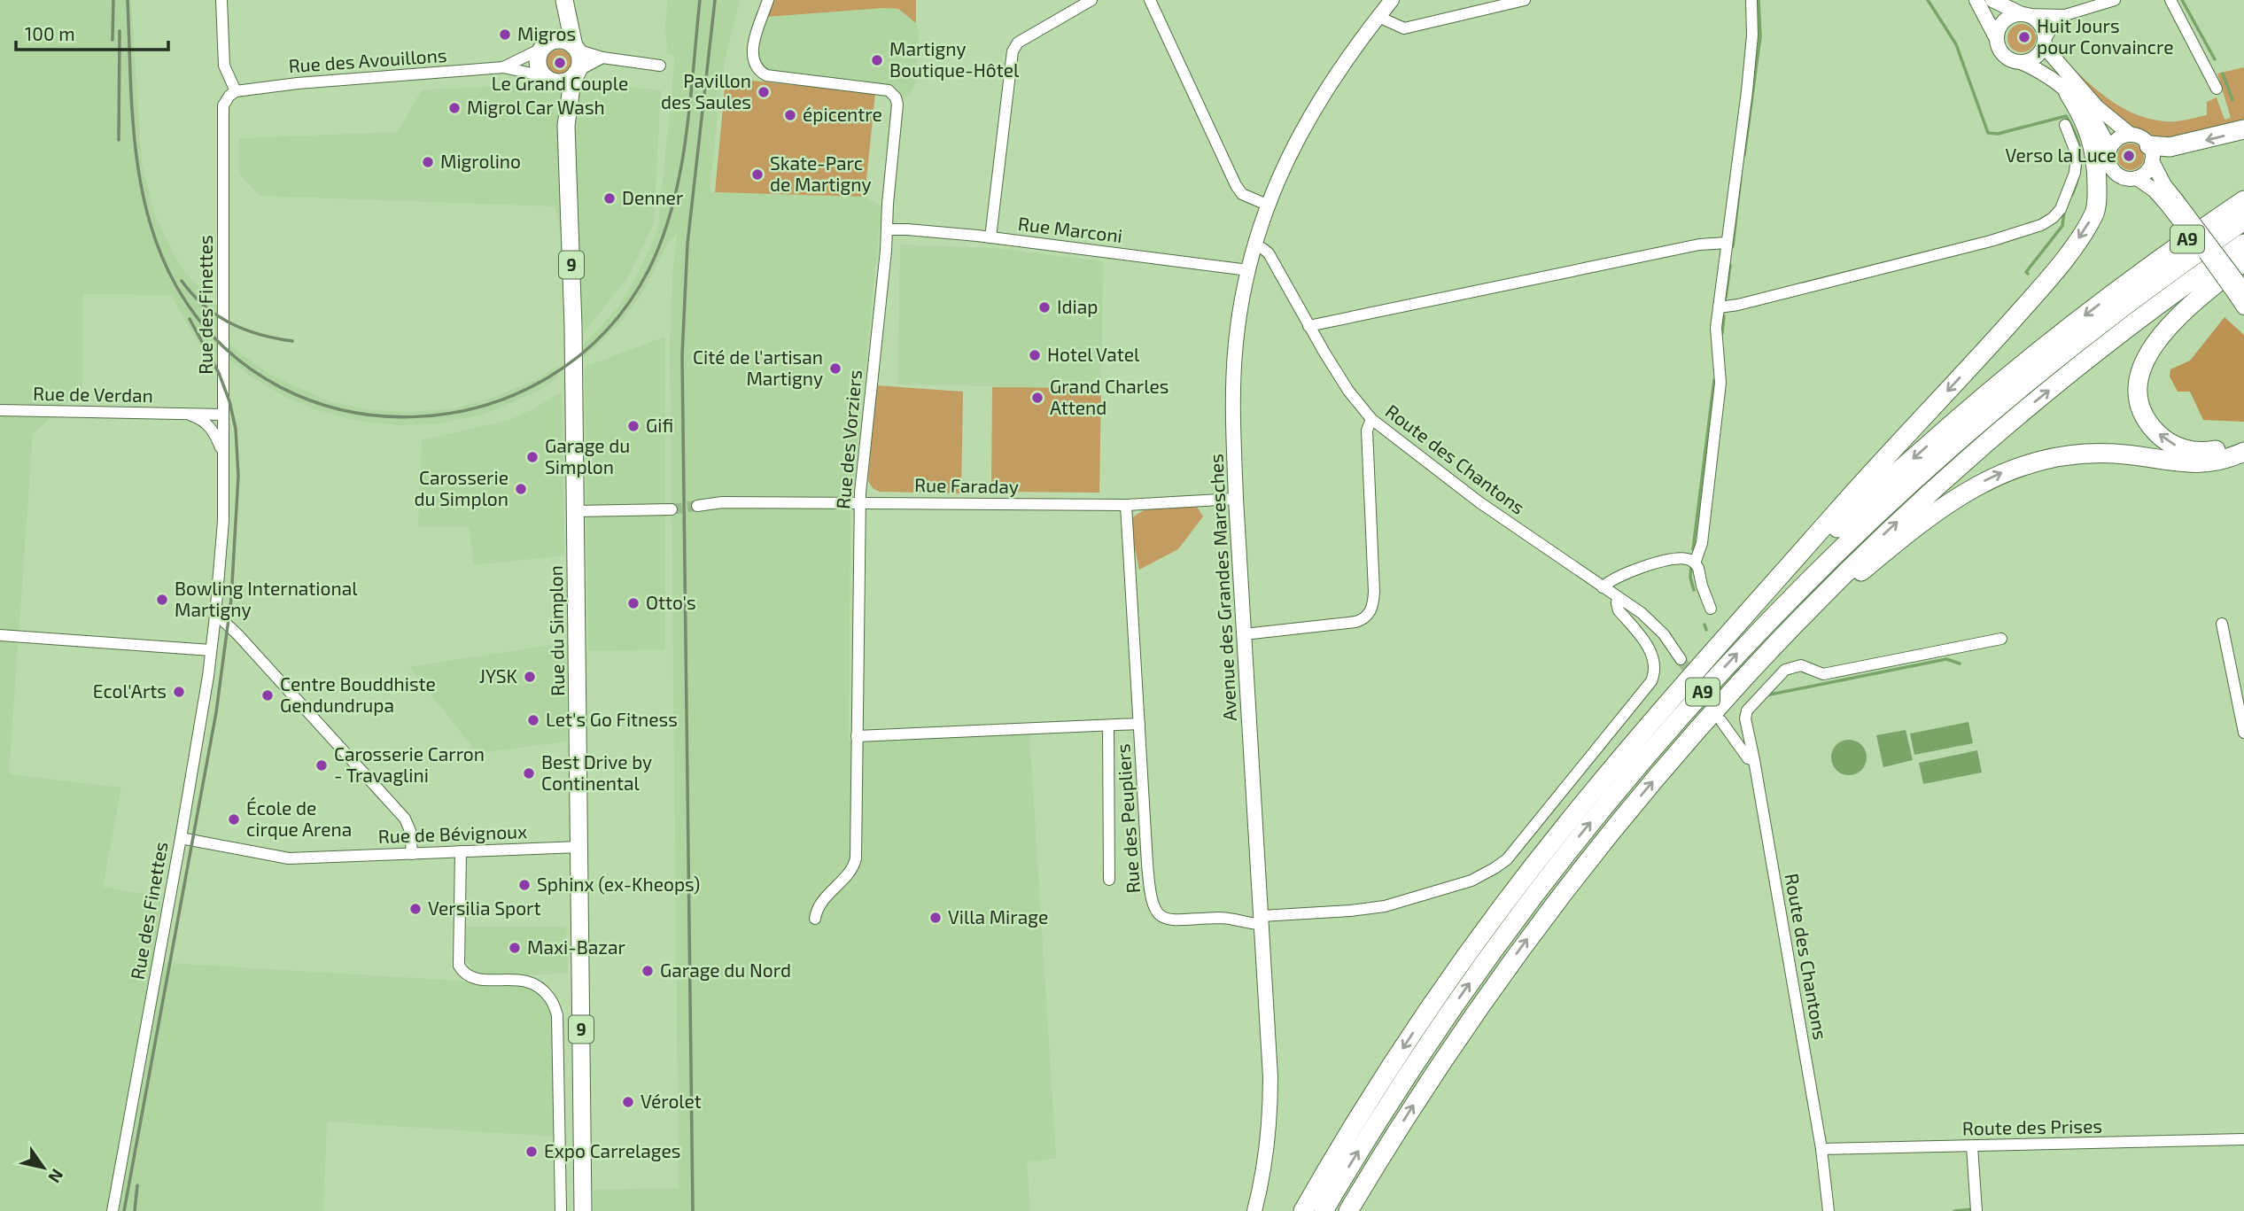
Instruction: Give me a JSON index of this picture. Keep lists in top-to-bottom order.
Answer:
{
  "streets": {
    "highway": ["A9"],
    "main road": ["9", "Avenue des Grandes Maresches", "Rue du Simplon"],
    "street": [
      "Rue des Avouillons",
      "Rue Marconi",
      "Rue des Finettes",
      "Rue de Verdan",
      "Rue des Vorziers",
      "Route des Chantons",
      "Rue Faraday",
      "Rue des Peupliers",
      "Rue de Bévignoux",
      "Route des Prises"
    ]
  },
  "crossings": [
    ["Rue des Avouillons", "9"],
    ["Rue des Avouillons", "Rue des Finettes"],
    ["Rue des Avouillons", "Rue du Simplon"],
    ["Rue Marconi", "Rue des Vorziers"],
    ["Rue Marconi", "Avenue des Grandes Maresches"],
    ["9", "Rue du Simplon"],
    ["Rue des Finettes", "Rue de Verdan"],
    ["Rue des Finettes", "Rue de Bévignoux"],
    ["Rue des Vorziers", "Rue Faraday"],
    ["Rue des Vorziers", "Rue des Peupliers"],
    ["Route des Chantons", "Avenue des Grandes Maresches"],
    ["Route des Chantons", "Rue des Peupliers"],
    ["Route des Chantons", "Route des Prises"],
    ["Rue Faraday", "Avenue des Grandes Maresches"],
    ["Rue Faraday", "Rue des Peupliers"],
    ["Avenue des Grandes Maresches", "Rue des Peupliers"],
    ["Rue du Simplon", "Rue de Bévignoux"]
  ],
  "places": [
    "Migros",
    "Huit Jours pour Convaincre",
    "Martigny Boutique-Hôtel",
    "Le Grand Couple",
    "Pavillon des Saules",
    "Migrol Car Wash",
    "épicentre",
    "Verso la Luce",
    "Migrolino",
    "Skate-Parc de Martigny",
    "Denner",
    "Idiap",
    "Hotel Vatel",
    "Cité de l'artisan Martigny",
    "Grand Charles Attend",
    "Gifi",
    "Garage du Simplon",
    "Carosserie du Simplon",
    "Bowling International Martigny",
    "Otto's",
    "JYSK",
    "Ecol'Arts",
    "Centre Bouddhiste Gendundrupa",
    "Let's Go Fitness",
    "Carosserie Carron - Travaglini",
    "Best Drive by Continental",
    "École de cirque Arena",
    "Sphinx (ex-Kheops)",
    "Versilia Sport",
    "Villa Mirage",
    "Maxi-Bazar",
    "Garage du Nord",
    "Vérolet",
    "Expo Carrelages"
  ],
  "scale_bar": "100 m",
  "north": "bottom right"
}
